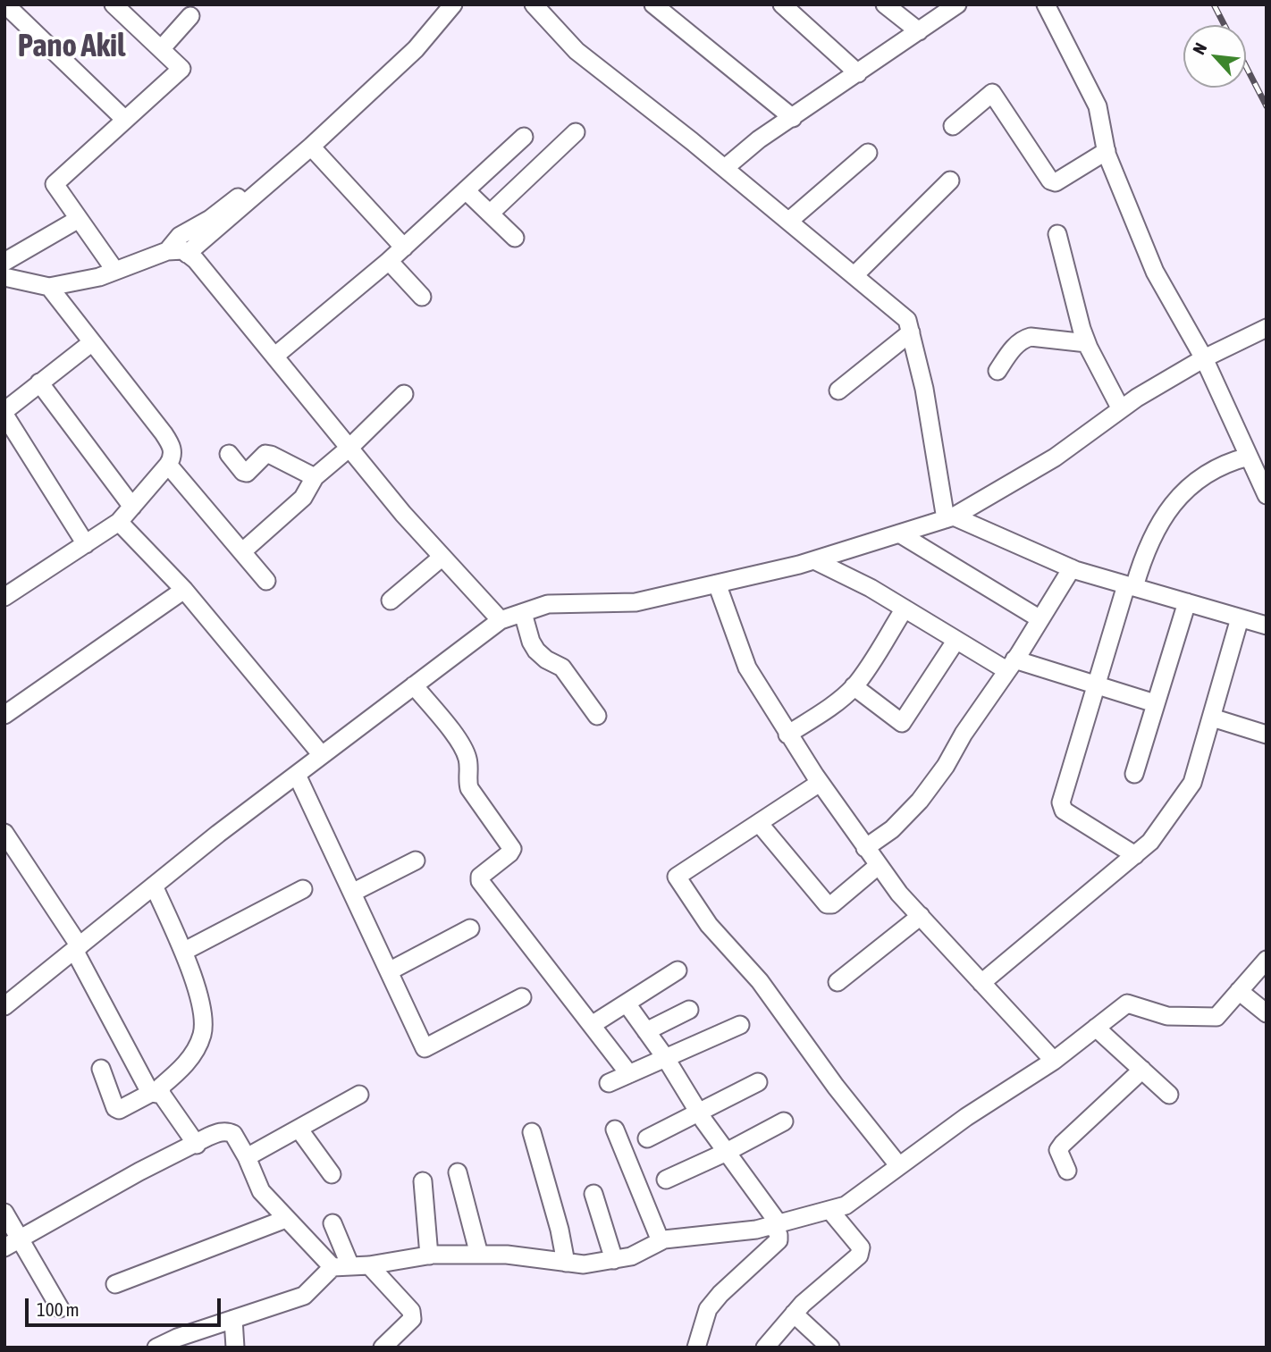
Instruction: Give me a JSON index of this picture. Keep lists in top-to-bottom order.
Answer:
{
  "districts": ["Pano Akil"],
  "scale_bar": "100 m",
  "north": "top left"
}
